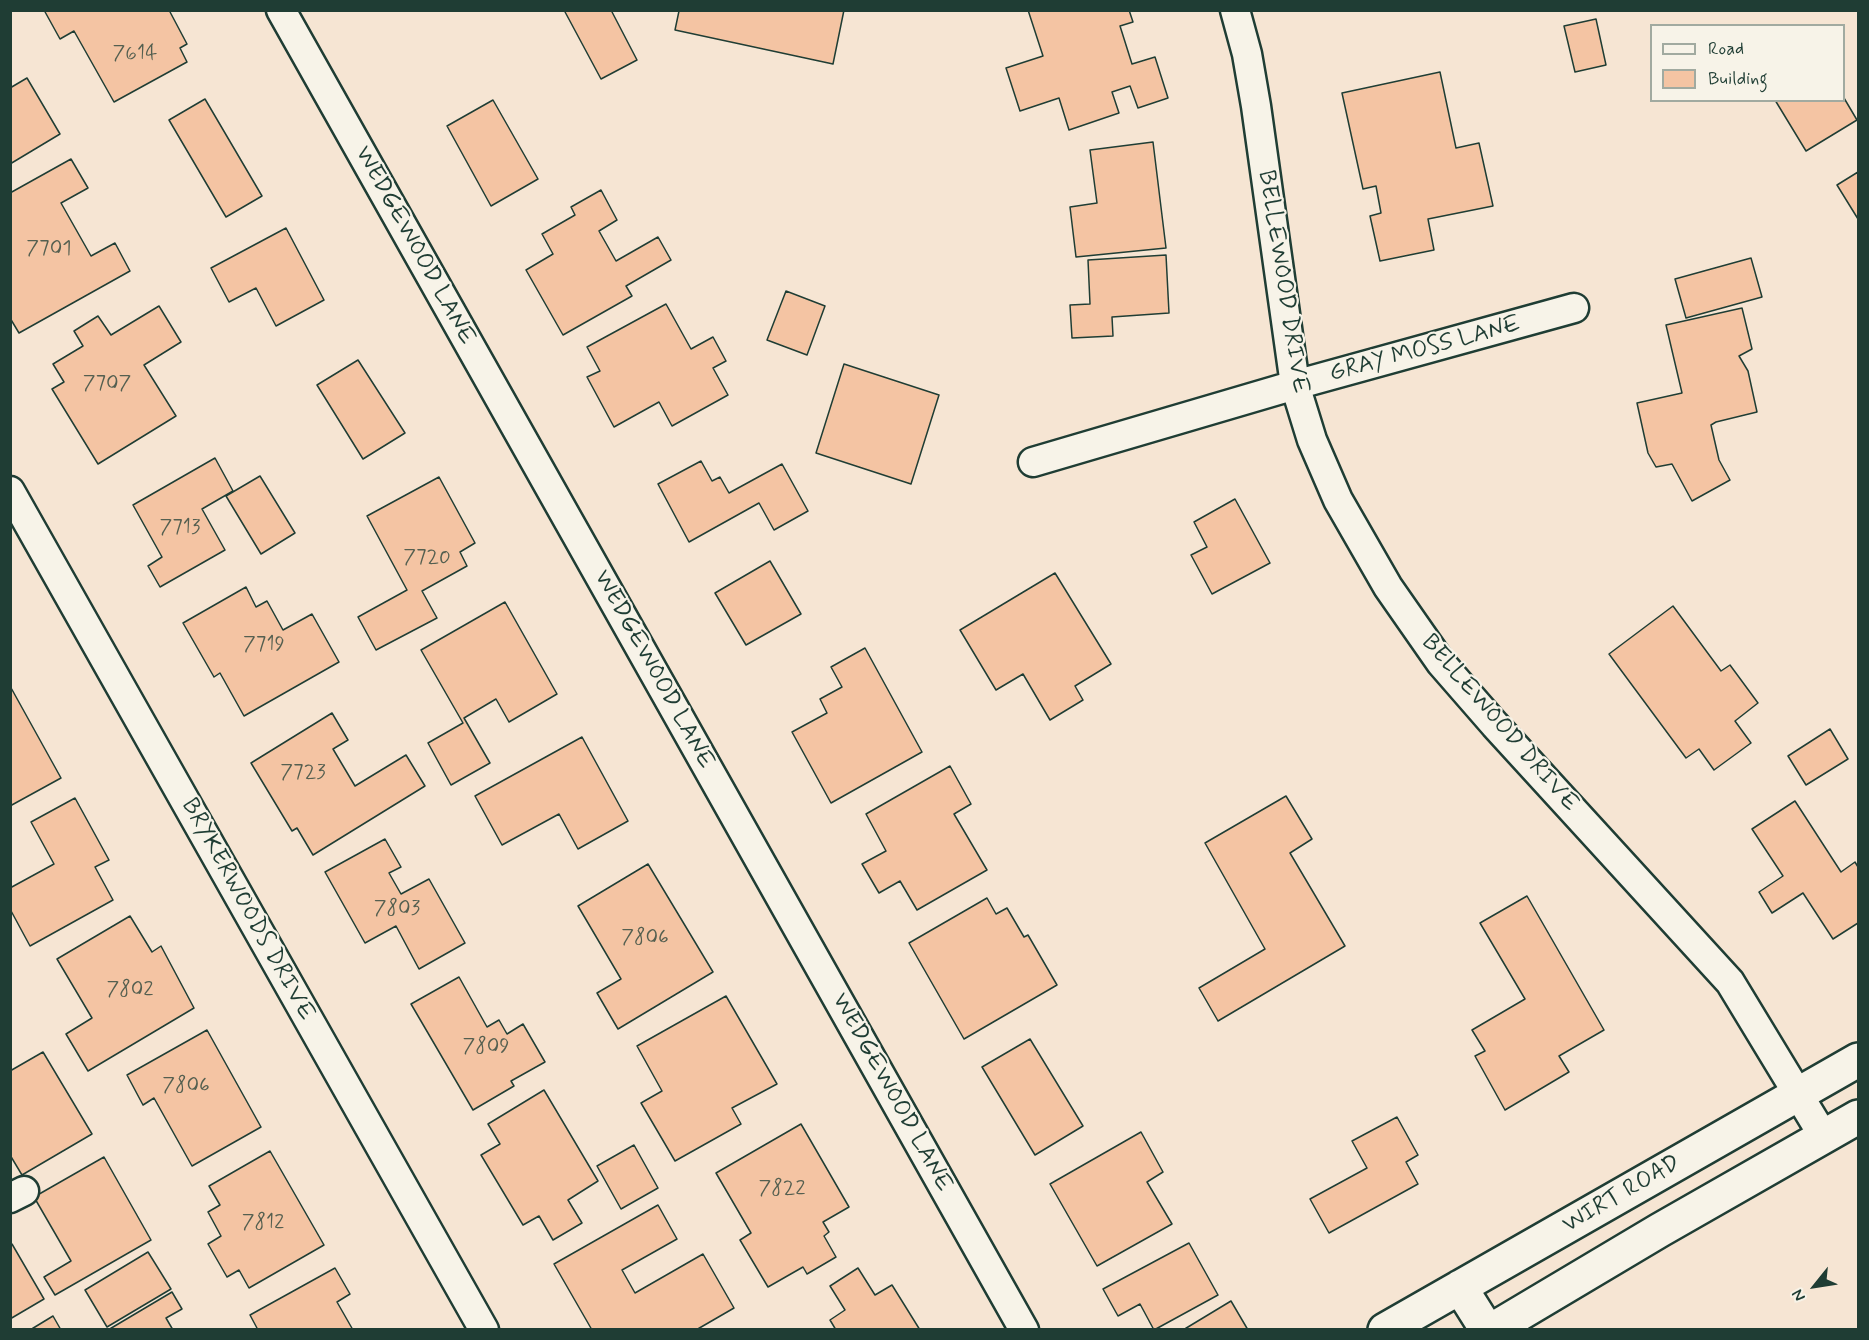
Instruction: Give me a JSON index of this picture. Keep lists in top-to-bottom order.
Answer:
{
  "streets": {
    "main road": ["WIRT ROAD"],
    "street": [
      "WEDGEWOOD LANE",
      "BELLEWOOD DRIVE",
      "GRAY MOSS LANE",
      "BRYKERWOODS DRIVE"
    ]
  },
  "crossings": [
    ["BELLEWOOD DRIVE", "GRAY MOSS LANE"],
    ["BELLEWOOD DRIVE", "WIRT ROAD"]
  ],
  "house_numbers": [
    "7614",
    "7701",
    "7707",
    "7713",
    "7720",
    "7719",
    "7723",
    "7803",
    "7806",
    "7802",
    "7809",
    "7806",
    "7822",
    "7812"
  ],
  "legend": ["Road", "Building"],
  "north": "bottom left"
}
